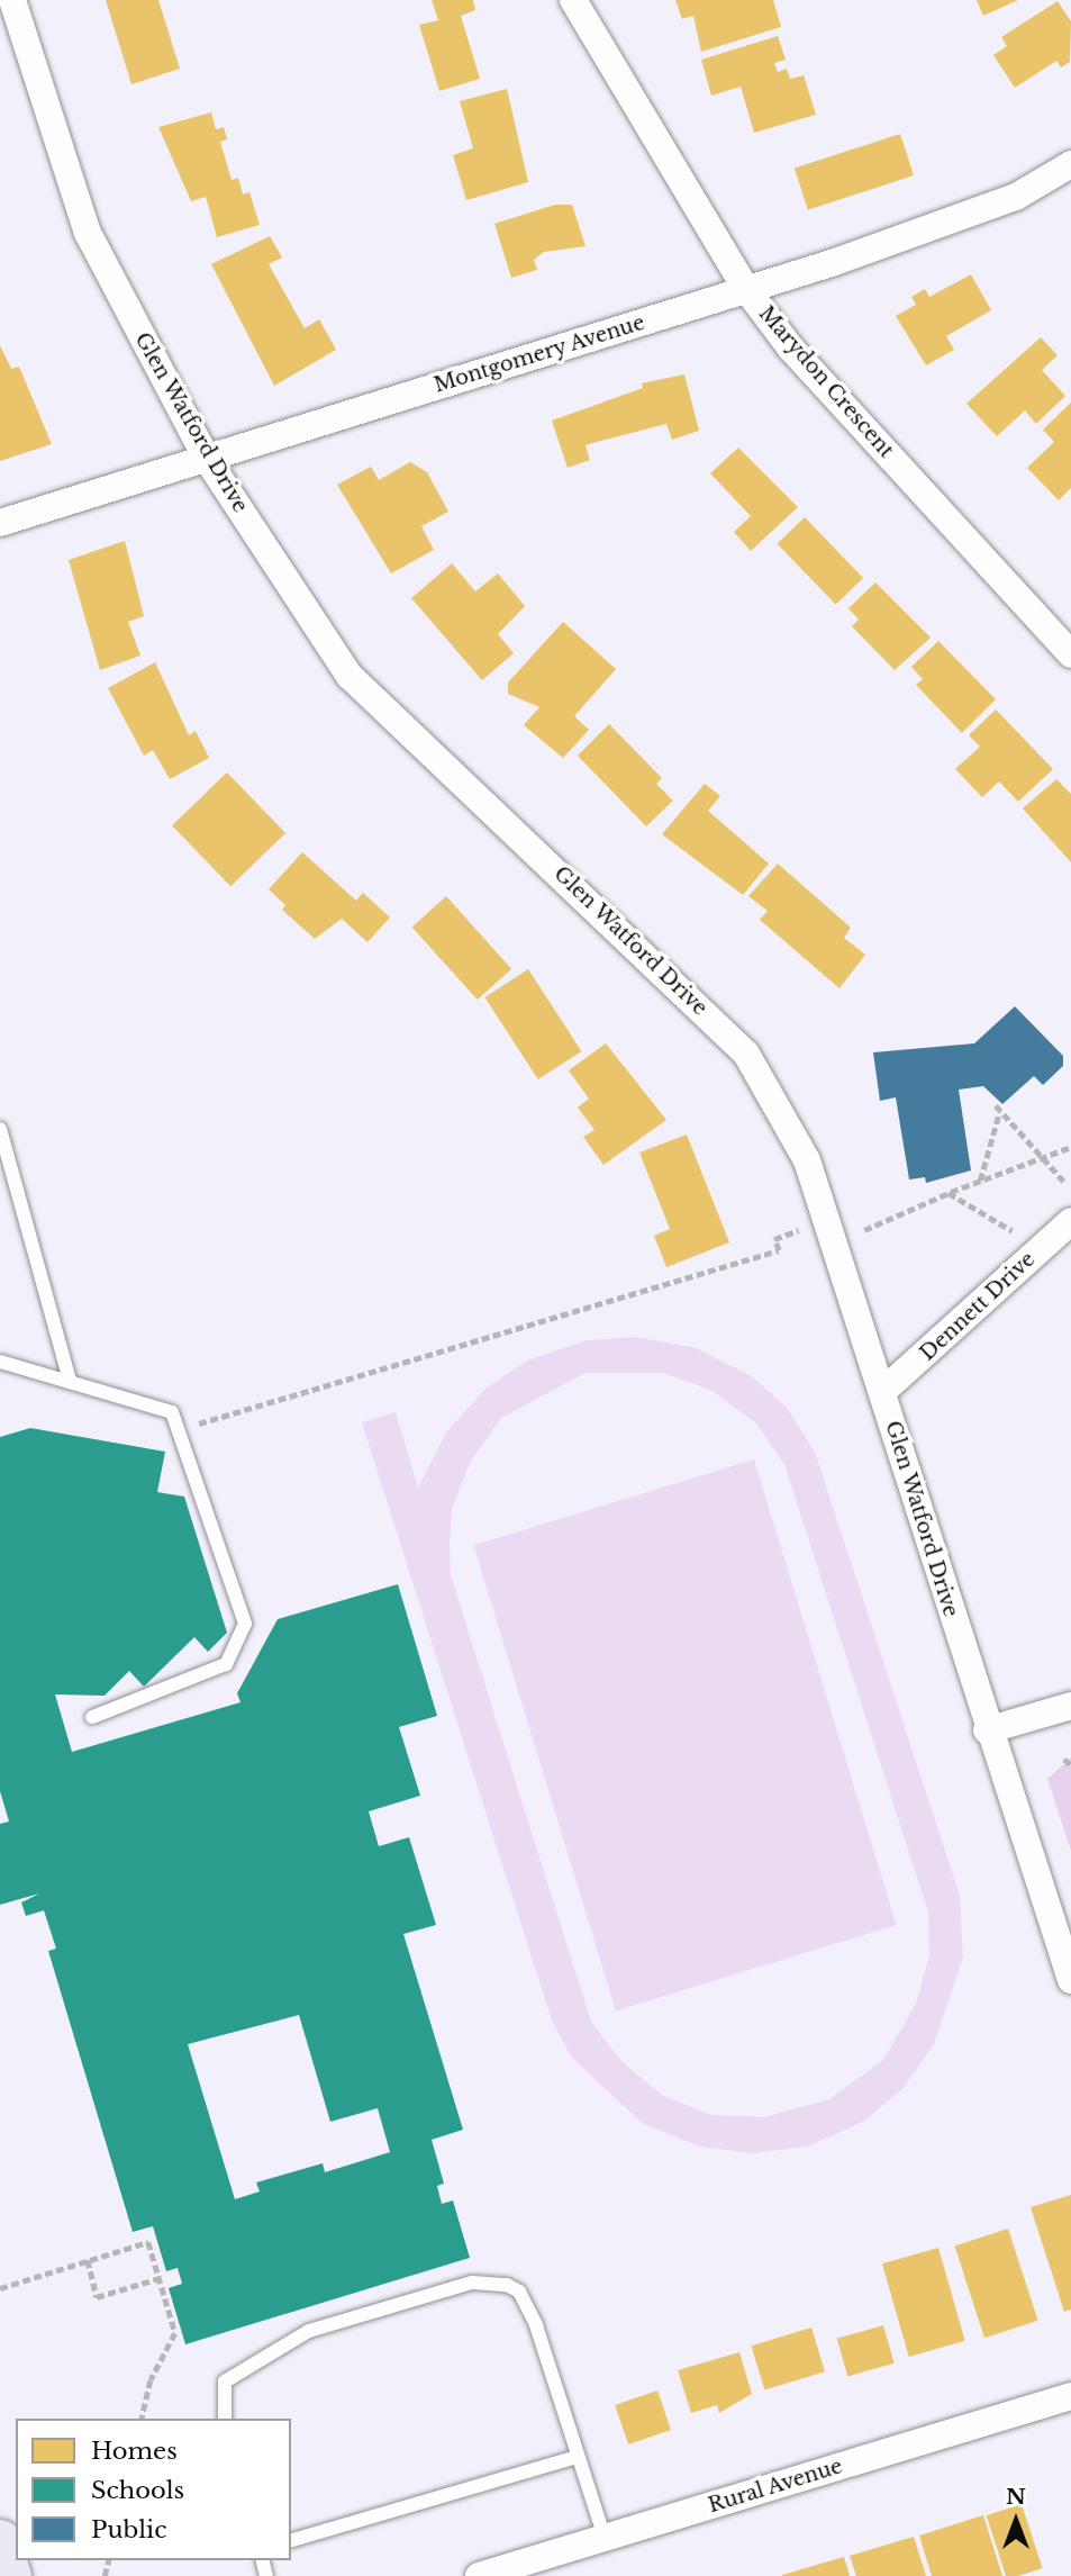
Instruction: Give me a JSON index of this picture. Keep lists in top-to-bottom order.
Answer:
{
  "streets": {
    "street": [
      "Montgomery Avenue",
      "Marydon Crescent",
      "Glen Watford Drive",
      "Dennett Drive",
      "Rural Avenue"
    ]
  },
  "crossings": [
    ["Montgomery Avenue", "Marydon Crescent"],
    ["Montgomery Avenue", "Glen Watford Drive"],
    ["Glen Watford Drive", "Dennett Drive"]
  ],
  "legend": ["Homes", "Schools", "Public"],
  "north": "top"
}
